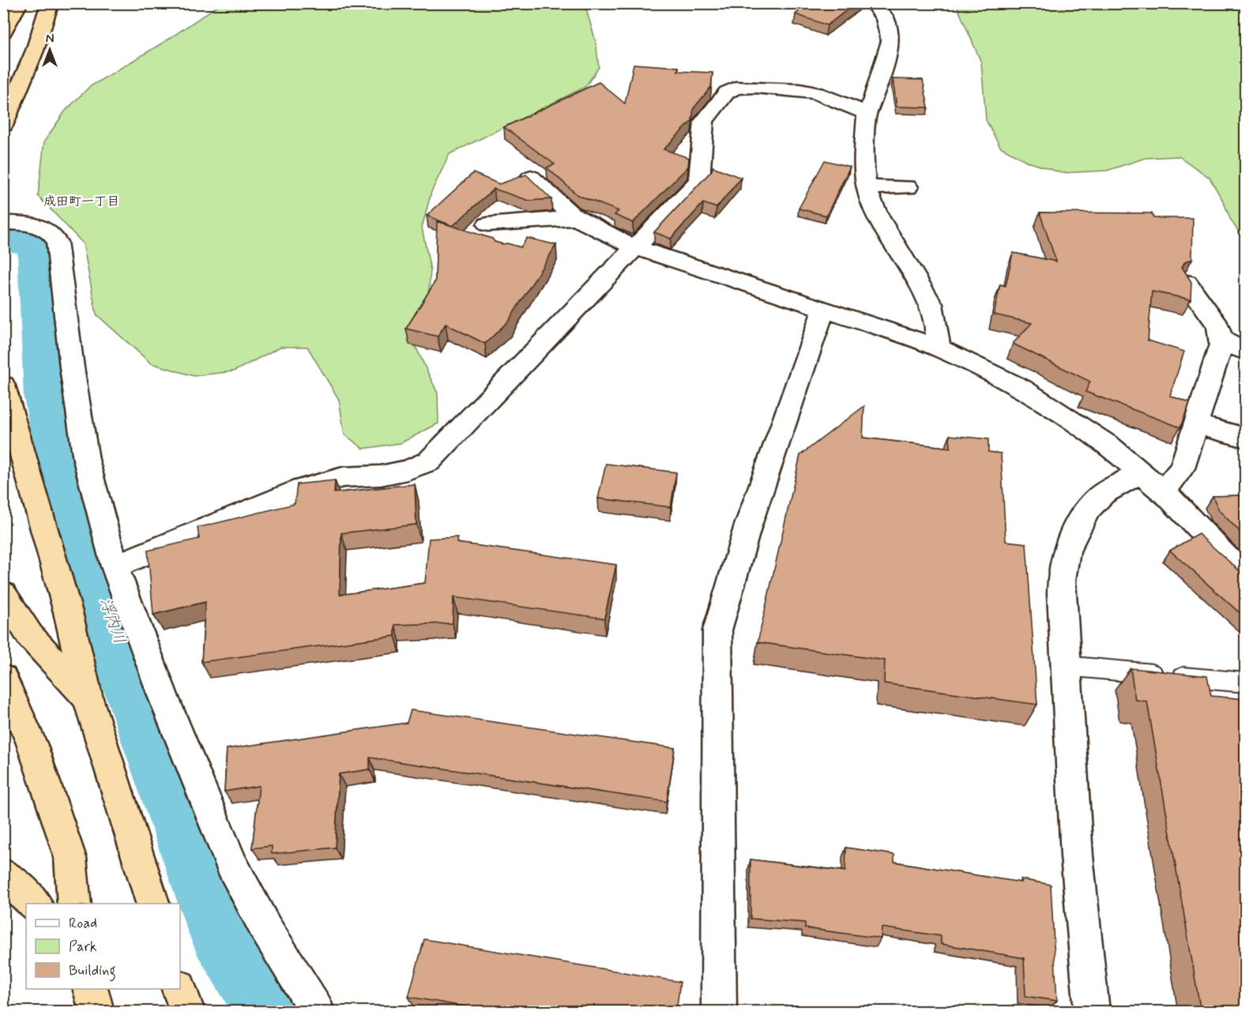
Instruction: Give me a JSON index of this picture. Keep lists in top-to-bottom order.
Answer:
{
  "districts": ["成田町一丁目"],
  "water": ["浮内川"],
  "legend": ["Road", "Park", "Building"],
  "north": "top"
}
